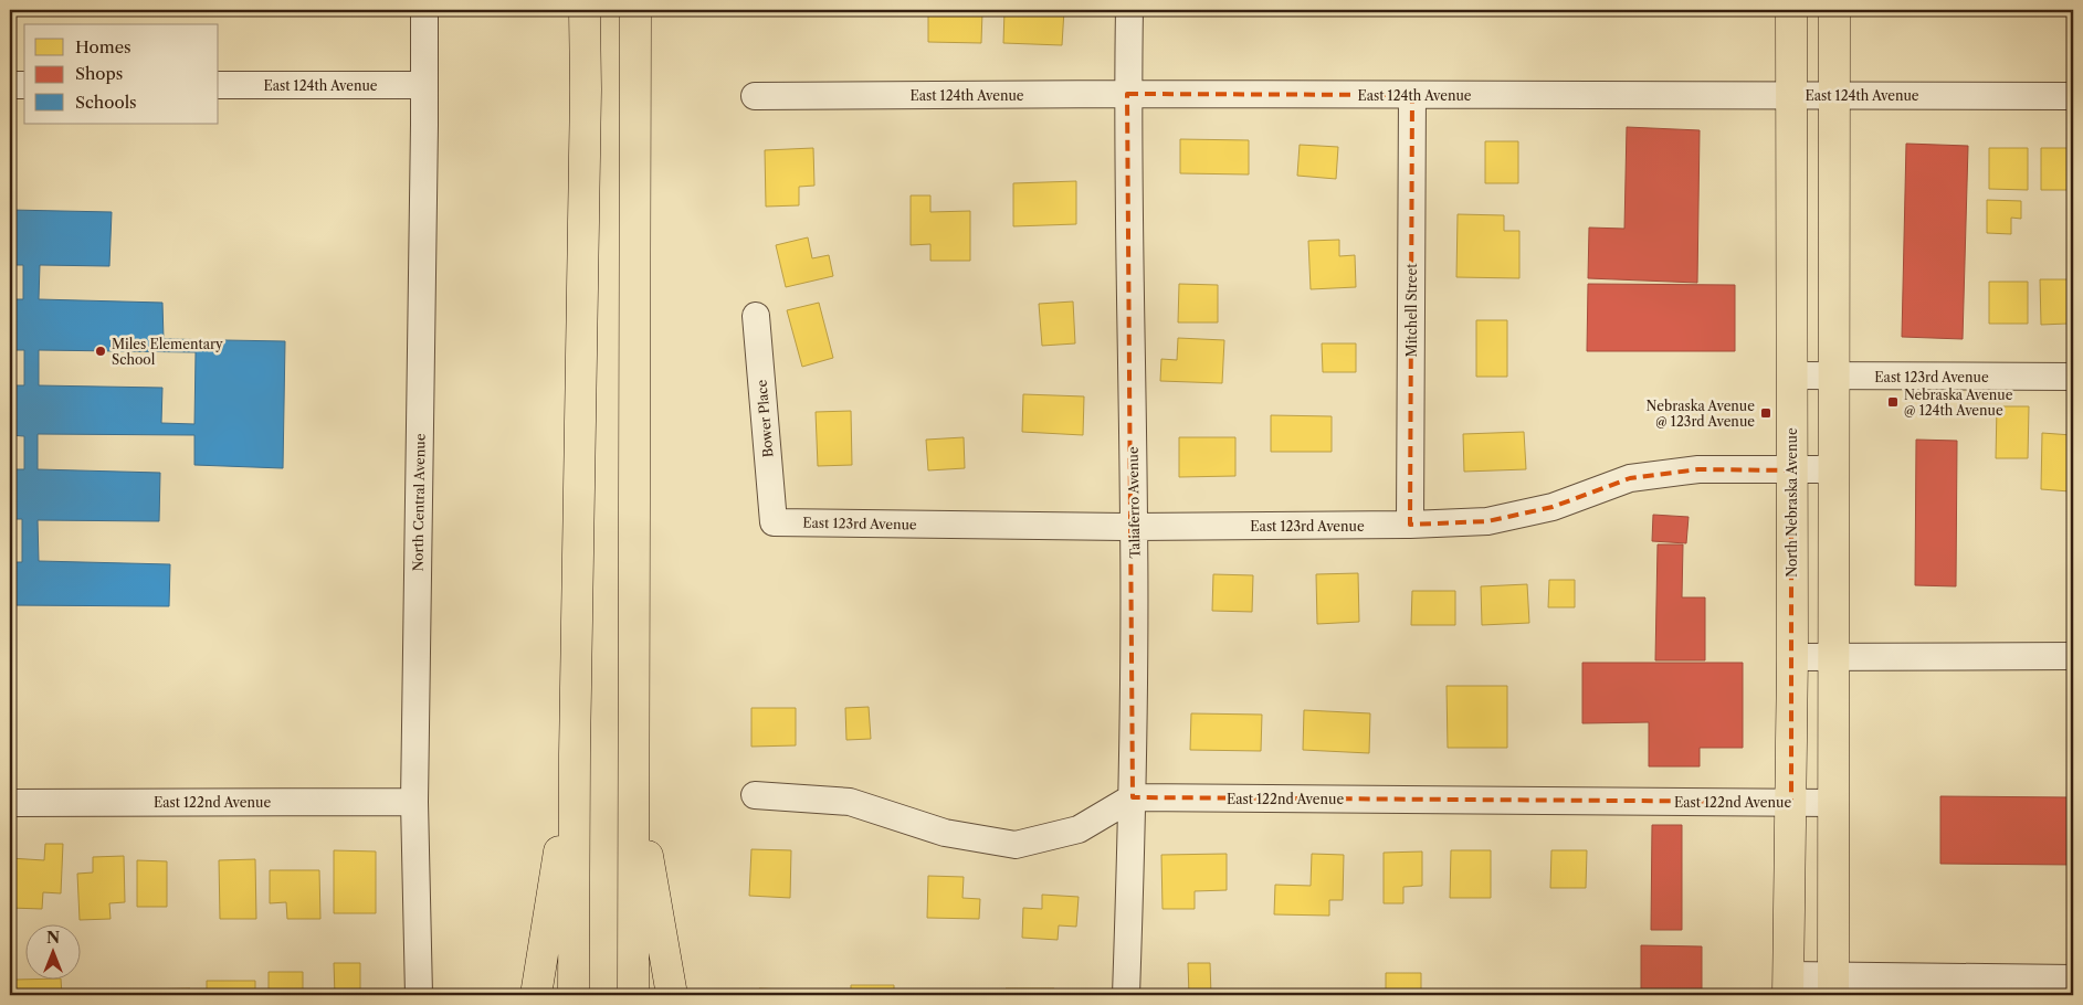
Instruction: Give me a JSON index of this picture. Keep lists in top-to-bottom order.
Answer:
{
  "streets": {
    "main road": ["North Nebraska Avenue"],
    "street": [
      "East 124th Avenue",
      "Mitchell Street",
      "East 123rd Avenue",
      "Bower Place",
      "North Central Avenue",
      "Taliaferro Avenue",
      "East 122nd Avenue"
    ]
  },
  "crossings": [
    ["East 124th Avenue", "Mitchell Street"],
    ["East 124th Avenue", "North Central Avenue"],
    ["East 124th Avenue", "Taliaferro Avenue"],
    ["East 124th Avenue", "North Nebraska Avenue"],
    ["Mitchell Street", "East 123rd Avenue"],
    ["East 123rd Avenue", "Bower Place"],
    ["East 123rd Avenue", "Taliaferro Avenue"],
    ["East 123rd Avenue", "North Nebraska Avenue"],
    ["North Central Avenue", "East 122nd Avenue"],
    ["Taliaferro Avenue", "East 122nd Avenue"],
    ["North Nebraska Avenue", "East 122nd Avenue"]
  ],
  "places": {
    "other": ["Miles Elementary School"],
    "transit": ["Nebraska Avenue @ 124th Avenue", "Nebraska Avenue @ 123rd Avenue"]
  },
  "legend": ["Homes", "Shops", "Schools"],
  "north": "top"
}
